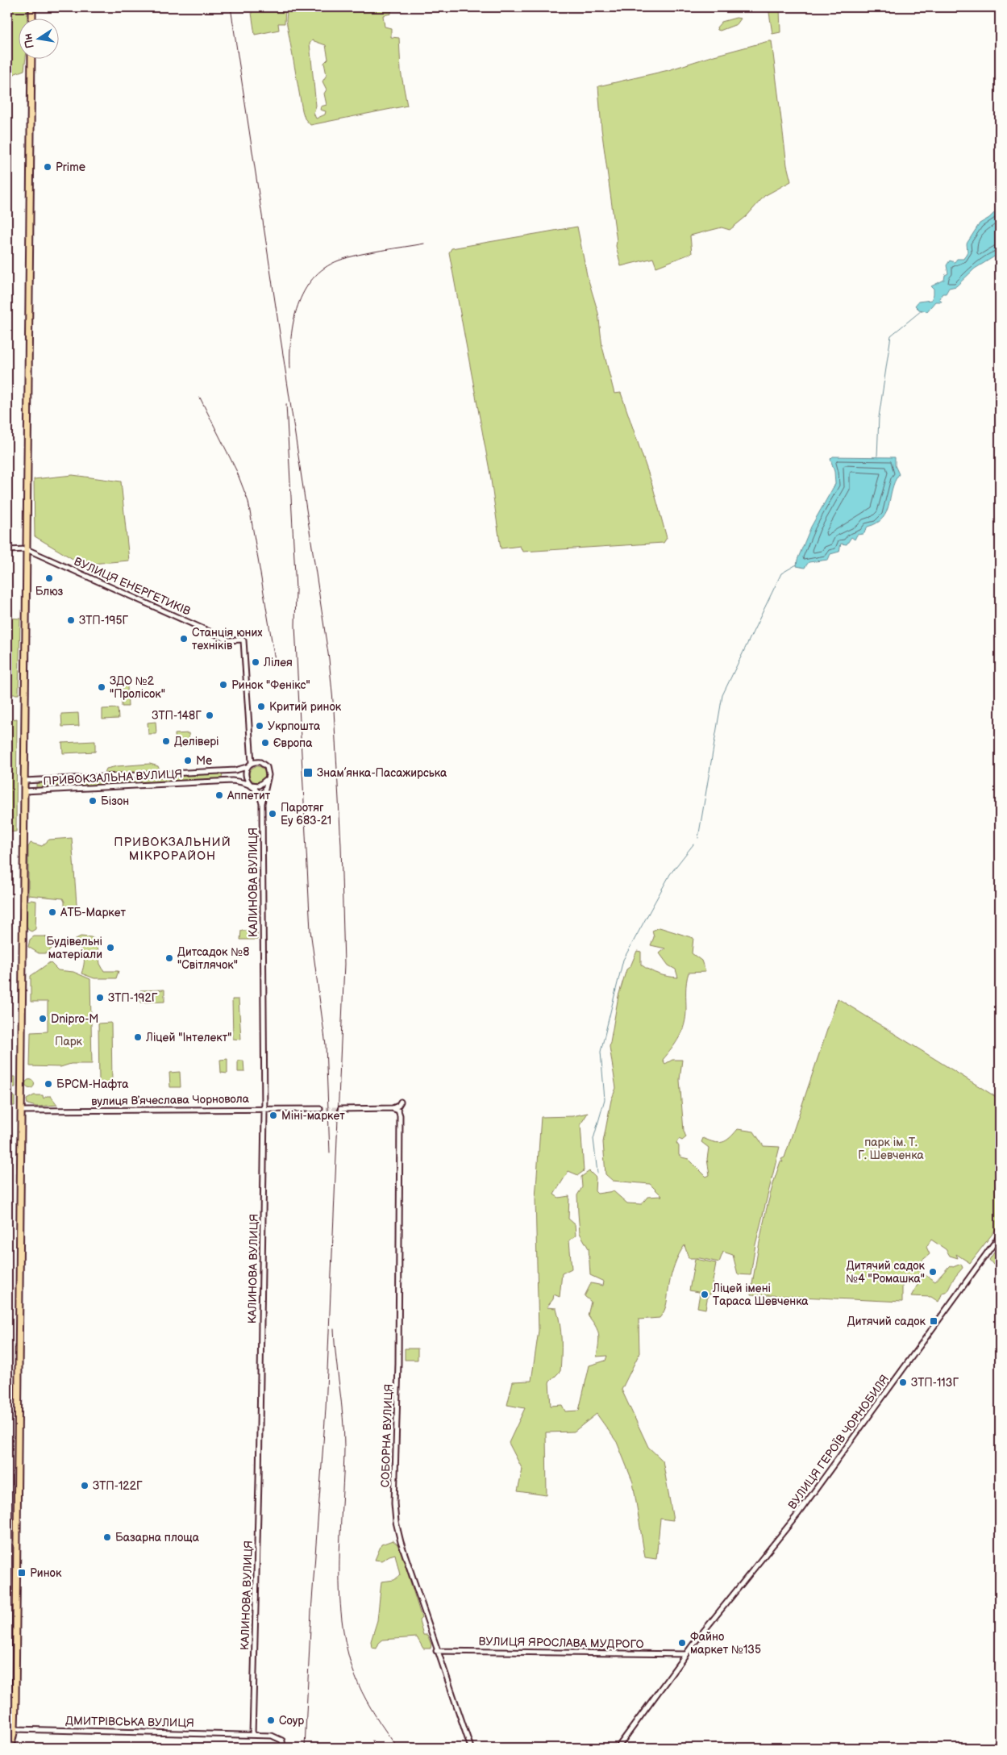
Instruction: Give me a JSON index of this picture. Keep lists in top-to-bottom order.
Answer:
{
  "streets": {
    "main road": ["ДМИТРІВСЬКА ВУЛИЦЯ"],
    "street": [
      "ВУЛИЦЯ ЕНЕРГЕТИКІВ",
      "ПРИВОКЗАЛЬНА ВУЛИЦЯ",
      "КАЛИНОВА ВУЛИЦЯ",
      "вулиця Вʼячеслава Чорновола",
      "СОБОРНА ВУЛИЦЯ",
      "ВУЛИЦЯ ГЕРОЇВ ЧОРНОБИЛЯ",
      "ВУЛИЦЯ ЯРОСЛАВА МУДРОГО"
    ]
  },
  "crossings": [
    ["ВУЛИЦЯ ЕНЕРГЕТИКІВ", "ПРИВОКЗАЛЬНА ВУЛИЦЯ"],
    ["ВУЛИЦЯ ЕНЕРГЕТИКІВ", "КАЛИНОВА ВУЛИЦЯ"],
    ["ПРИВОКЗАЛЬНА ВУЛИЦЯ", "КАЛИНОВА ВУЛИЦЯ"],
    ["КАЛИНОВА ВУЛИЦЯ", "вулиця Вʼячеслава Чорновола"],
    ["КАЛИНОВА ВУЛИЦЯ", "ДМИТРІВСЬКА ВУЛИЦЯ"],
    ["СОБОРНА ВУЛИЦЯ", "ВУЛИЦЯ ЯРОСЛАВА МУДРОГО"],
    ["ВУЛИЦЯ ГЕРОЇВ ЧОРНОБИЛЯ", "ВУЛИЦЯ ЯРОСЛАВА МУДРОГО"]
  ],
  "districts": ["ПРИВОКЗАЛЬНИЙ МІКРОРАЙОН"],
  "parks": ["Парк", "парк ім. Т. Г. Шевченка"],
  "places": {
    "other": [
      "Prime",
      "Блюз",
      "ЗТП-195Г",
      "Станція юних техніків",
      "Лілея",
      "Ринок \"Фенікс\"",
      "ЗДО №2 \"Пролісок\"",
      "Критий ринок",
      "ЗТП-148Г",
      "Укрпошта",
      "Делівері",
      "Європа",
      "Me",
      "Аппетит",
      "Бізон",
      "Паротяг Еу 683-21",
      "АТБ-Маркет",
      "Будівельні матеріали",
      "Дитсадок №8 \"Світлячок\"",
      "ЗТП-192Г",
      "Dnipro-M",
      "Ліцей \"Інтелект\"",
      "БРСМ-Нафта",
      "Міні-маркет",
      "Дитячий садок №4 \"Ромашка\"",
      "Ліцей імені Тараса Шевченка",
      "ЗТП-113Г",
      "ЗТП-122Г",
      "Базарна площа",
      "Файно маркет №135",
      "Соур"
    ],
    "transit": ["Знам’янка-Пасажирська", "Дитячий садок", "Ринок"]
  },
  "north": "left"
}
